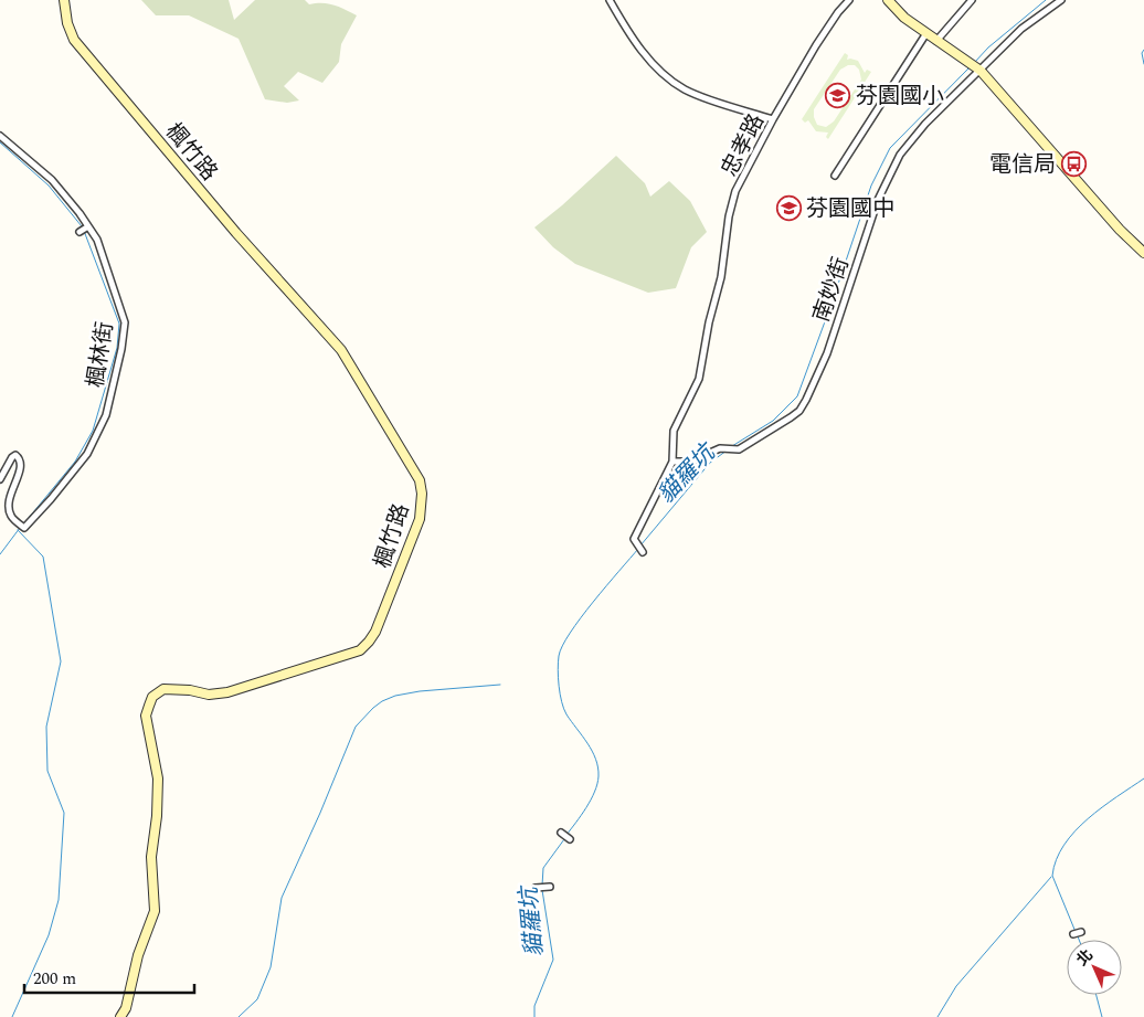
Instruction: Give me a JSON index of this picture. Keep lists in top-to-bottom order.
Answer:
{
  "streets": {
    "street": [
      "忠孝路",
      "楓竹路",
      "南妙街",
      "楓林街"
    ]
  },
  "crossings": [
    ["忠孝路", "南妙街"]
  ],
  "water": ["貓羅坑"],
  "places": {
    "school or university": ["芬園國小", "芬園國中"],
    "bus stop": ["電信局"]
  },
  "scale_bar": "200 m",
  "north": "top left"
}
